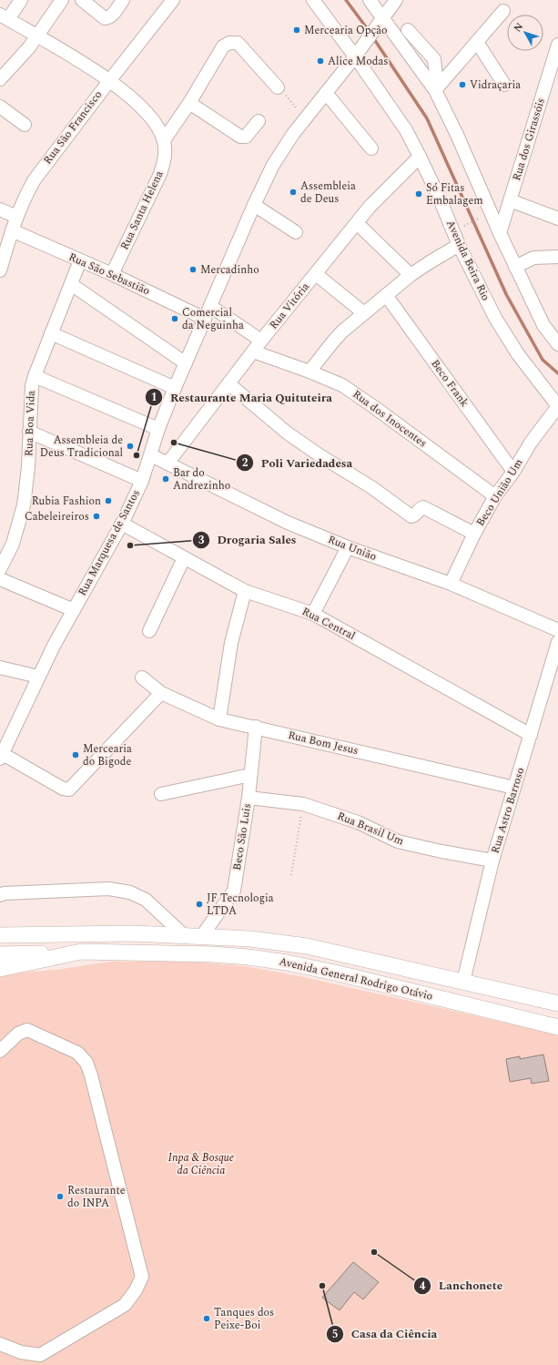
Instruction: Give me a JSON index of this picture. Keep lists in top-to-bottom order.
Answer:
{
  "streets": {
    "main road": ["Avenida General Rodrigo Otávio"],
    "street": [
      "Rua São Francisco",
      "Rua dos Girassóis",
      "Rua Santa Helena",
      "Avenida Beira Rio",
      "Rua São Sebastião",
      "Rua Vitória",
      "Beco Frank",
      "Rua dos Inocentes",
      "Rua Boa Vida",
      "Beco União Um",
      "Rua Marquesa de Santos",
      "Rua União",
      "Rua Central",
      "Rua Bom Jesus",
      "Rua Astro Barroso",
      "Rua Brasil Um",
      "Beco São Luis"
    ]
  },
  "crossings": [
    ["Rua São Francisco", "Rua Santa Helena"],
    ["Rua São Francisco", "Rua São Sebastião"],
    ["Rua Santa Helena", "Rua São Sebastião"],
    ["Avenida Beira Rio", "Rua Vitória"],
    ["Avenida Beira Rio", "Beco União Um"],
    ["Avenida Beira Rio", "Rua Marquesa de Santos"],
    ["Rua São Sebastião", "Rua Boa Vida"],
    ["Rua São Sebastião", "Rua Marquesa de Santos"],
    ["Rua Vitória", "Rua dos Inocentes"],
    ["Rua Vitória", "Rua União"],
    ["Beco Frank", "Beco União Um"],
    ["Rua dos Inocentes", "Beco União Um"],
    ["Beco União Um", "Rua União"],
    ["Rua Marquesa de Santos", "Rua União"],
    ["Rua Marquesa de Santos", "Rua Central"],
    ["Rua Central", "Rua Astro Barroso"],
    ["Rua Bom Jesus", "Rua Astro Barroso"],
    ["Rua Bom Jesus", "Beco São Luis"],
    ["Rua Astro Barroso", "Rua Brasil Um"],
    ["Rua Astro Barroso", "Avenida General Rodrigo Otávio"],
    ["Rua Brasil Um", "Beco São Luis"],
    ["Beco São Luis", "Avenida General Rodrigo Otávio"]
  ],
  "parks": ["Inpa & Bosque da Ciência"],
  "places": [
    "Mercearia Opção",
    "Alice Modas",
    "Vidraçaria",
    "Assembleia de Deus",
    "Só Fitas Embalagem",
    "Mercadinho",
    "Comercial da Neguinha",
    "Poli Variedadesa",
    "Assembleia de Deus Tradicional",
    "Restaurante Maria Quituteira",
    "Bar do Andrezinho",
    "Rubia Fashion",
    "Cabeleireiros",
    "Drogaria Sales",
    "Mercearia do Bigode",
    "JF Tecnologia LTDA",
    "Restaurante do INPA",
    "Lanchonete",
    "Casa da Ciência",
    "Tanques dos Peixe-Boi"
  ],
  "north": "top left"
}
